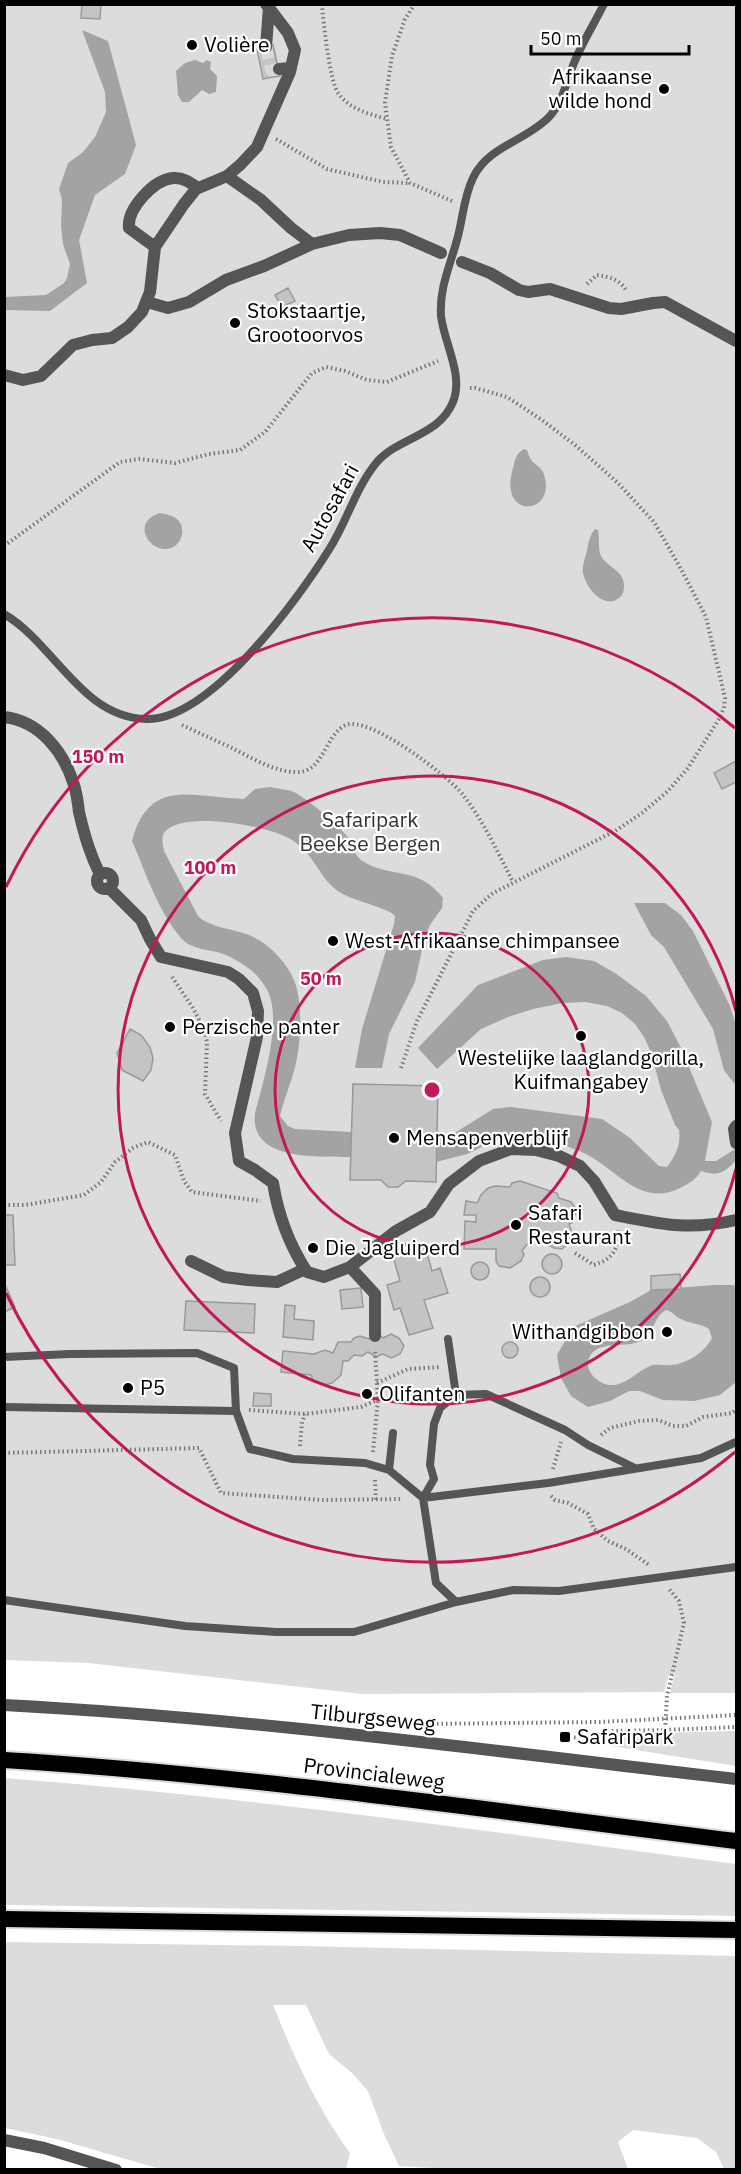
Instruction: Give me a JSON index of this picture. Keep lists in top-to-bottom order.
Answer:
{
  "streets": {
    "highway": ["Provincialeweg"],
    "street": ["Tilburgseweg"],
    "lane": ["Autosafari"]
  },
  "parks": ["Safaripark Beekse Bergen"],
  "places": {
    "other": [
      "Volière",
      "Afrikaanse wilde hond",
      "Stokstaartje, Grootoorvos",
      "West-Afrikaanse chimpansee",
      "Perzische panter",
      "Westelijke laaglandgorilla, Kuifmangabey",
      "Mensapenverblijf",
      "Safari Restaurant",
      "Die Jagluiperd",
      "Withandgibbon",
      "P5",
      "Olifanten"
    ],
    "transit": ["Safaripark"]
  },
  "scale_bar": "50 m",
  "rings": ["150 m", "100 m", "50 m"]
}
